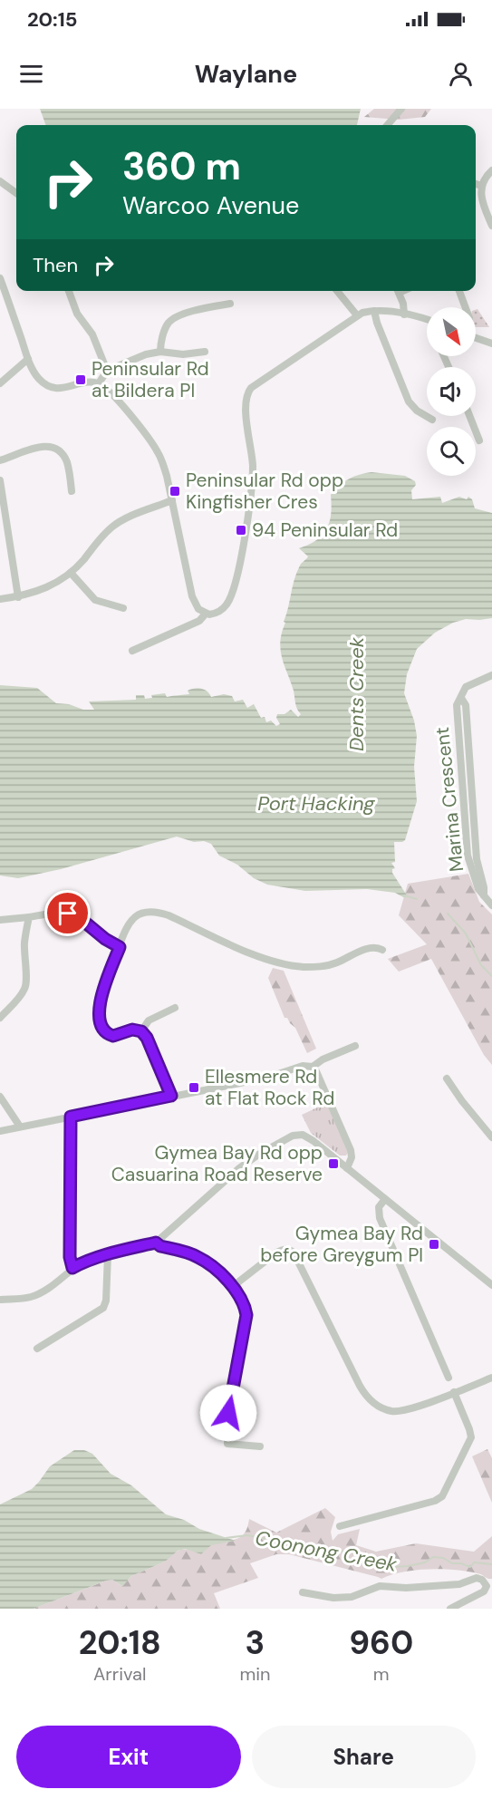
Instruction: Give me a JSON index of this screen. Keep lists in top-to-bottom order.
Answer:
{
  "streets": {
    "street": ["Marina Crescent"]
  },
  "water": ["Dents Creek", "Port Hacking", "Coonong Creek"],
  "places": {
    "transit": [
      "Peninsular Rd at Bildera Pl",
      "Peninsular Rd opp Kingfisher Cres",
      "94 Peninsular Rd",
      "Ellesmere Rd at Flat Rock Rd",
      "Gymea Bay Rd opp Casuarina Road Reserve",
      "Gymea Bay Rd before Greygum Pl"
    ]
  },
  "north": "bottom right",
  "page": {
    "status": "20:15",
    "header": "Waylane",
    "turn": ["360 m", "Warcoo Avenue"],
    "then": "Then",
    "eta": [
      "20:18",
      "Arrival",
      "3",
      "min",
      "960",
      "m"
    ],
    "buttons": ["Exit", "Share"]
  }
}
